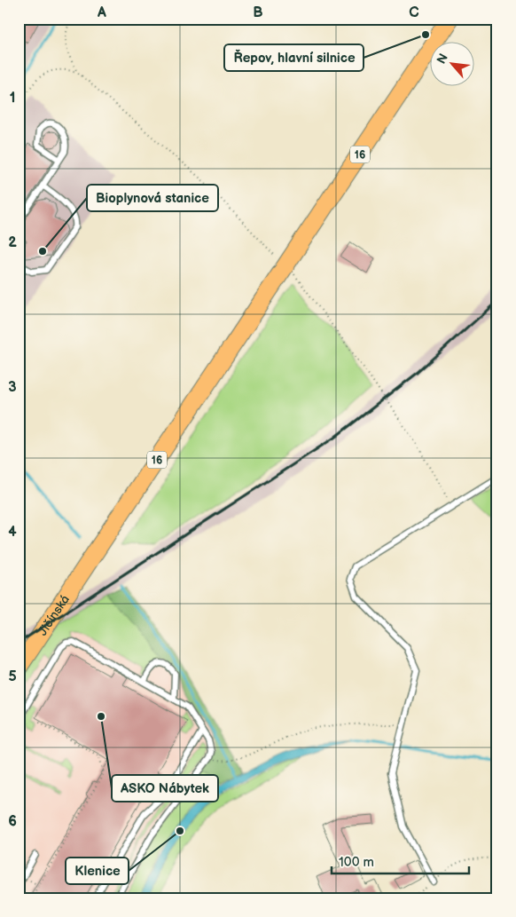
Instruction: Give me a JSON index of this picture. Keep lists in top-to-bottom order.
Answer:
{
  "streets": {
    "main road": ["16", "Jičínská"]
  },
  "crossings": [
    ["16", "Jičínská"]
  ],
  "places": [
    "Řepov, hlavní silnice",
    "Bioplynová stanice",
    "ASKO Nábytek",
    "Klenice"
  ],
  "scale_bar": "100 m",
  "north": "top left",
  "grid": {
    "columns": ["A", "B", "C"],
    "rows": [
      "1",
      "2",
      "3",
      "4",
      "5",
      "6"
    ]
  }
}
